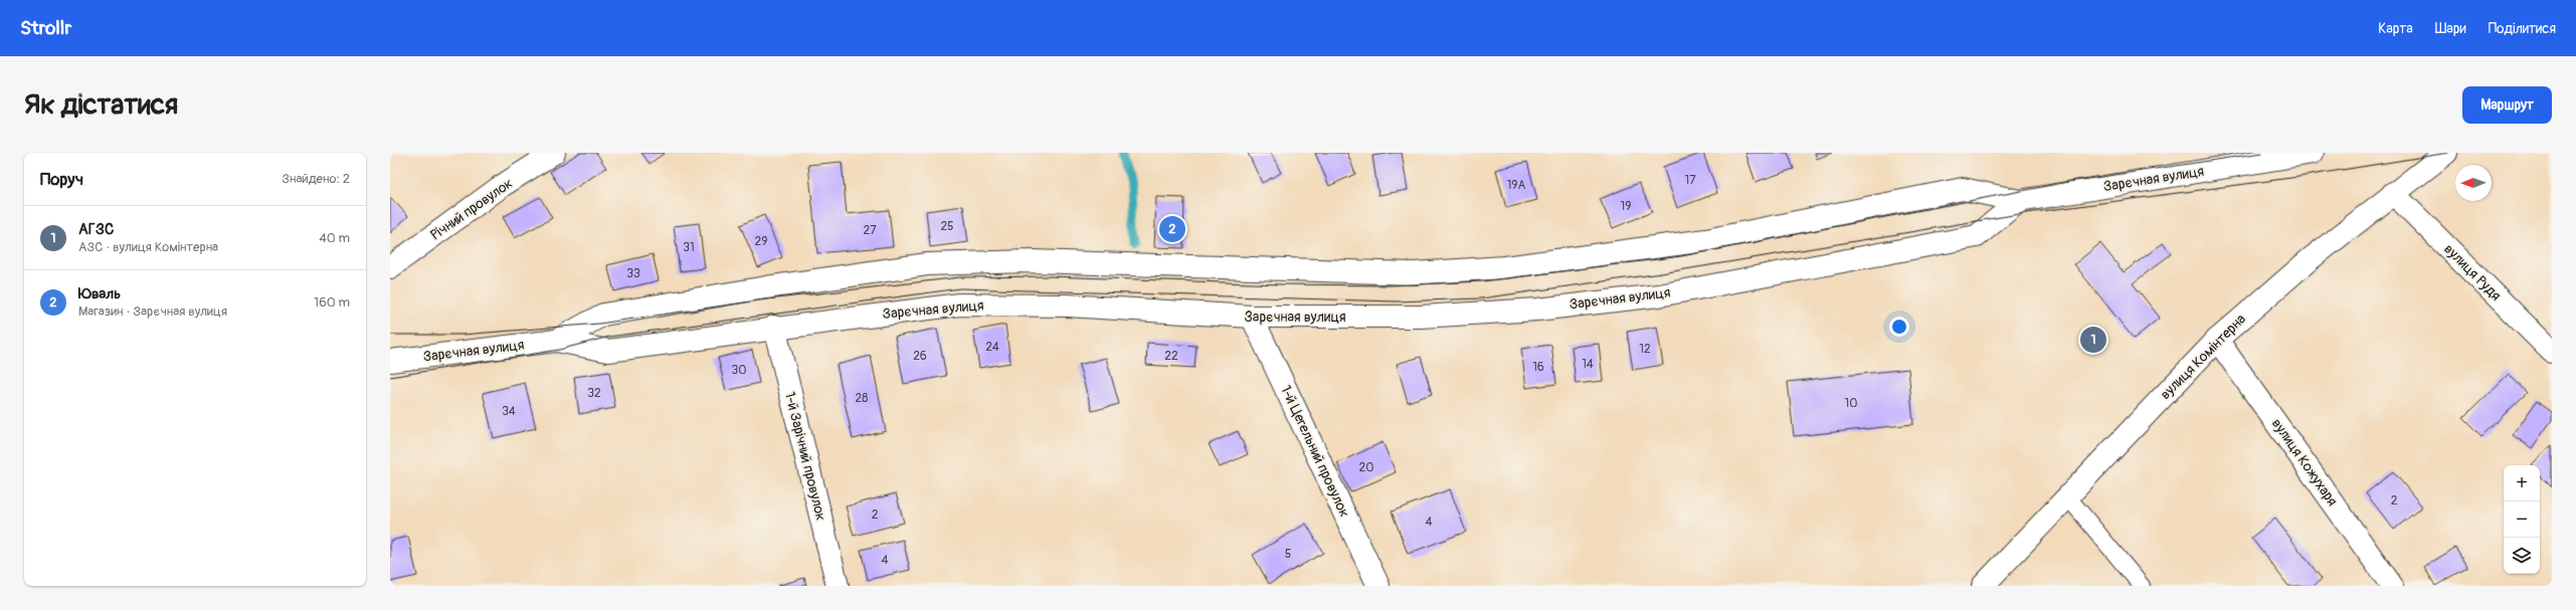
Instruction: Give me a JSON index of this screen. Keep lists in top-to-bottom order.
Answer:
{
  "streets": {
    "street": [
      "Зарєчная вулиця",
      "Річний провулок",
      "вулиця Рудя",
      "вулиця Комінтерна",
      "1-й Цегельний провулок",
      "1-й Зарічний провулок",
      "вулиця Кожухаря"
    ]
  },
  "crossings": [
    ["Зарєчная вулиця", "1-й Цегельний провулок"],
    ["Зарєчная вулиця", "1-й Зарічний провулок"],
    ["вулиця Рудя", "вулиця Комінтерна"],
    ["вулиця Комінтерна", "вулиця Кожухаря"]
  ],
  "house_numbers": [
    "17",
    "19А",
    "19",
    "25",
    "27",
    "29",
    "31",
    "33",
    "24",
    "12",
    "26",
    "22",
    "14",
    "16",
    "30",
    "32",
    "28",
    "10",
    "34",
    "20",
    "2",
    "2",
    "4",
    "5",
    "4"
  ],
  "north": "left",
  "page": {
    "header": "Strollr",
    "nav": ["Карта", "Шари", "Поділитися"],
    "buttons": "Маршрут",
    "title": "Як дістатися",
    "heading": ["Поруч", "Знайдено: 2"],
    "list": [
      {
        "mark": "1",
        "name": "АГЗС",
        "note": "АЗС · вулиця Комінтерна",
        "value": "40 m"
      },
      {
        "mark": "2",
        "name": "Юваль",
        "note": "Магазин · Зарєчная вулиця",
        "value": "160 m"
      }
    ],
    "pins": ["2", "1"],
    "map_buttons": ["+", "−"]
  }
}
